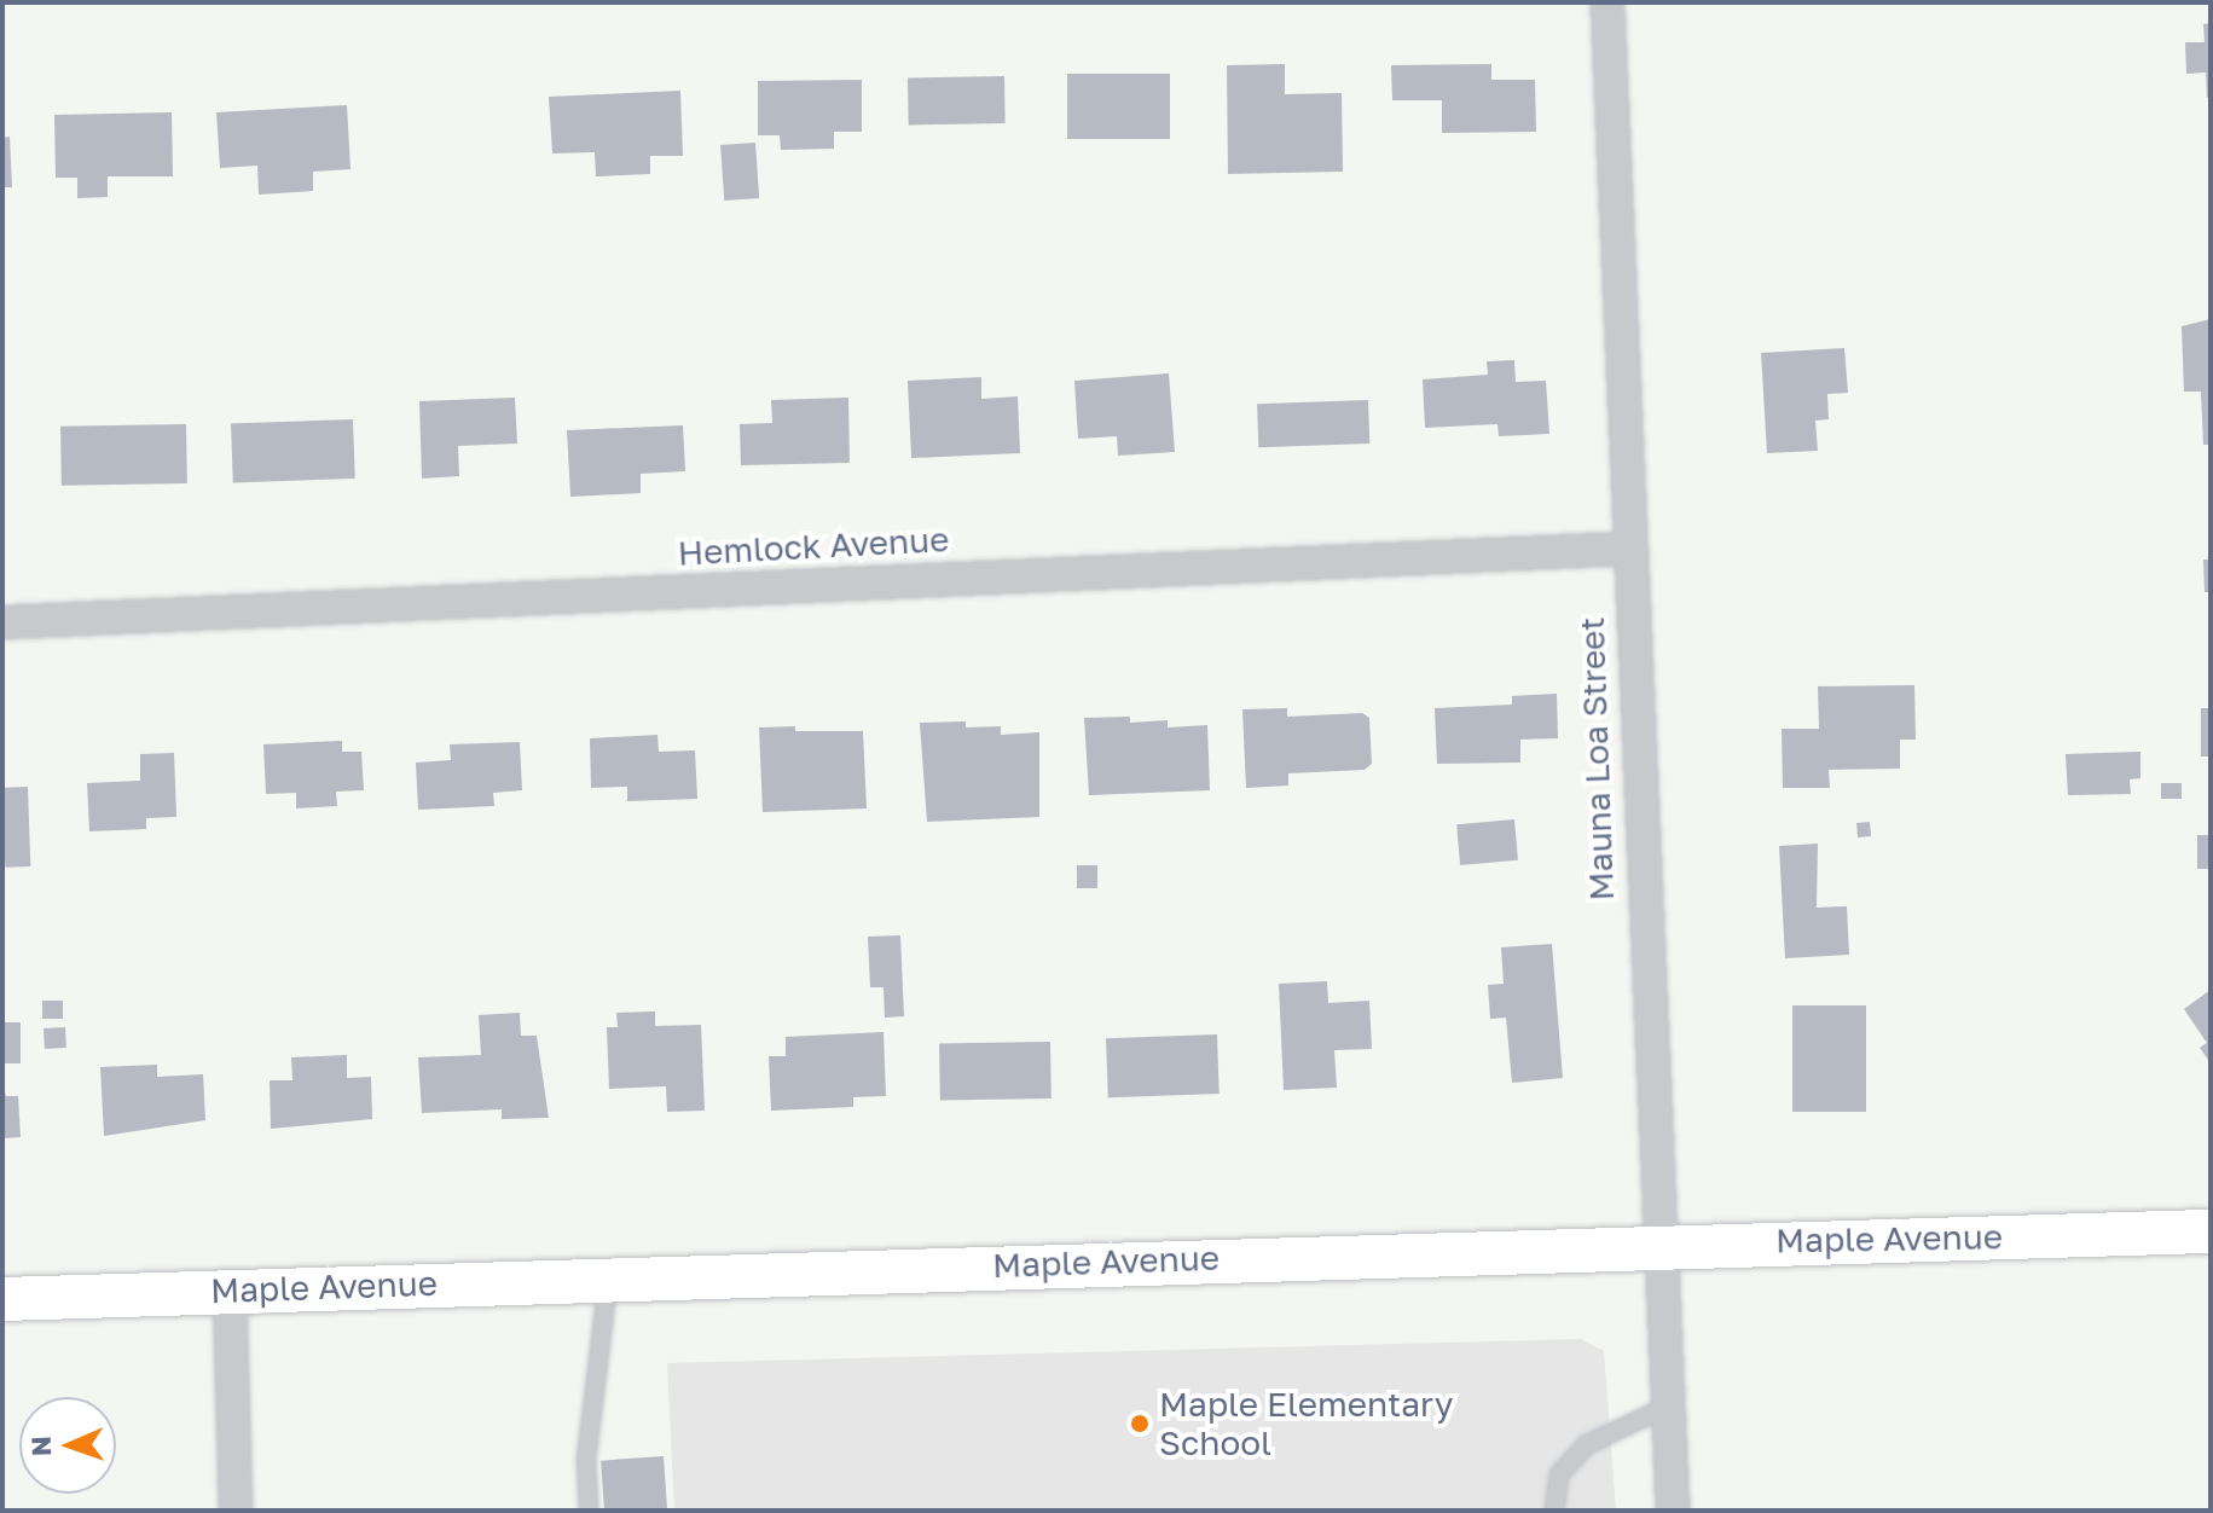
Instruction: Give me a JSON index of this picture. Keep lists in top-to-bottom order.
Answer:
{
  "streets": {
    "street": ["Hemlock Avenue", "Mauna Loa Street", "Maple Avenue"]
  },
  "crossings": [
    ["Hemlock Avenue", "Mauna Loa Street"],
    ["Mauna Loa Street", "Maple Avenue"]
  ],
  "places": ["Maple Elementary School"],
  "north": "left"
}
